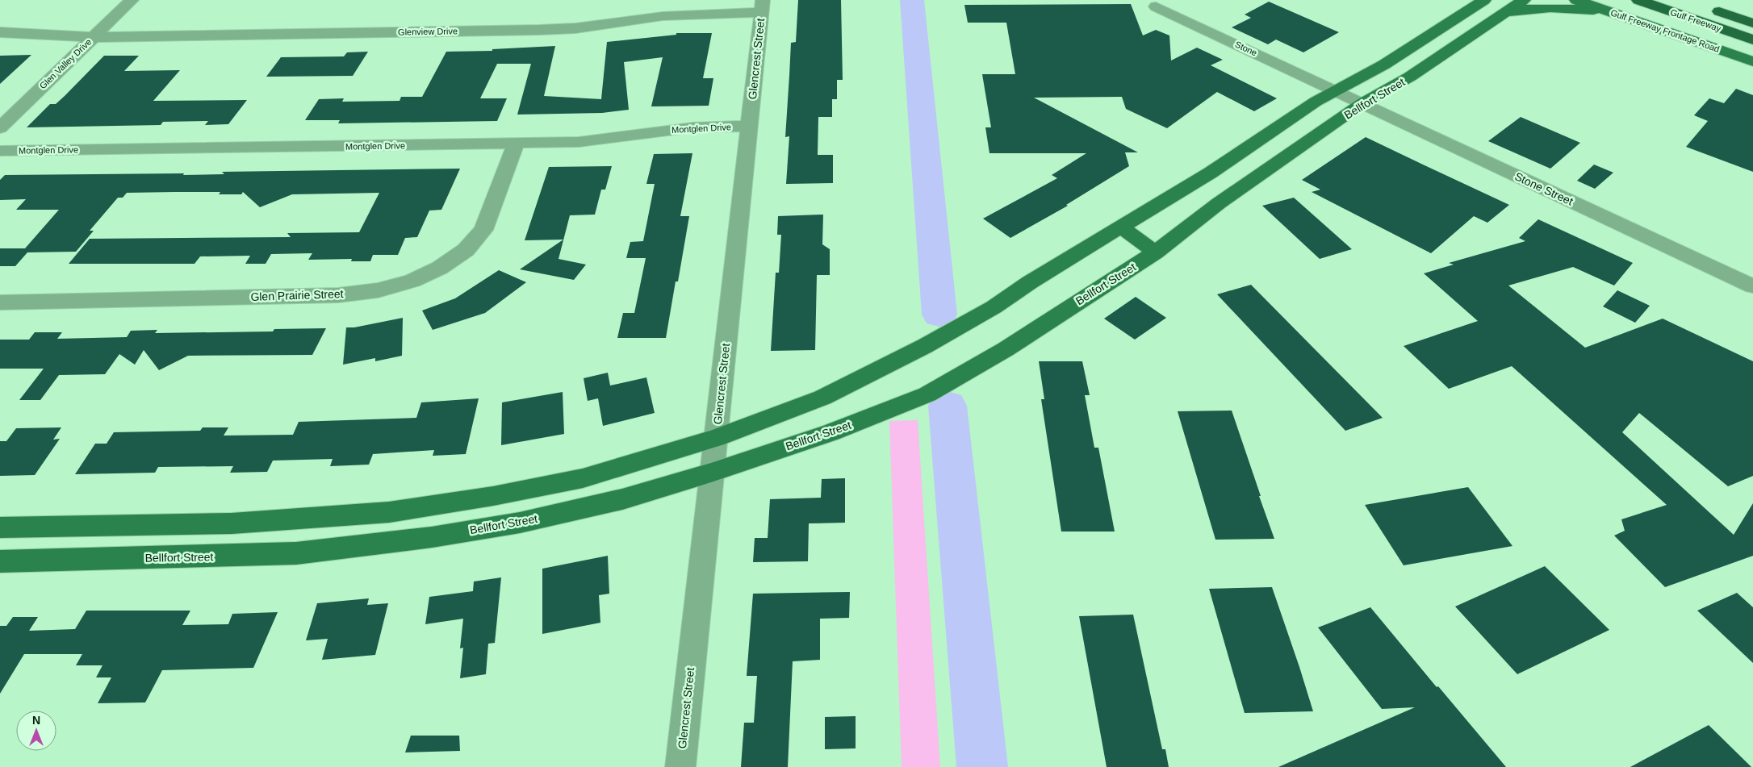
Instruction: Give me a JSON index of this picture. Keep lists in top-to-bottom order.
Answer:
{
  "streets": {
    "highway": ["Gulf Freeway"],
    "main road": ["Gulf Freeway Frontage Road", "Bellfort Street"],
    "street": [
      "Glenview Drive",
      "Stone",
      "Glencrest Street",
      "Glen Valley Drive",
      "Montglen Drive",
      "Stone Street",
      "Glen Prairie Street"
    ]
  },
  "crossings": [
    ["Glenview Drive", "Glencrest Street"],
    ["Glenview Drive", "Glen Valley Drive"],
    ["Stone", "Stone Street"],
    ["Glencrest Street", "Bellfort Street"],
    ["Glencrest Street", "Montglen Drive"],
    ["Bellfort Street", "Stone Street"],
    ["Montglen Drive", "Glen Prairie Street"]
  ],
  "north": "top"
}
